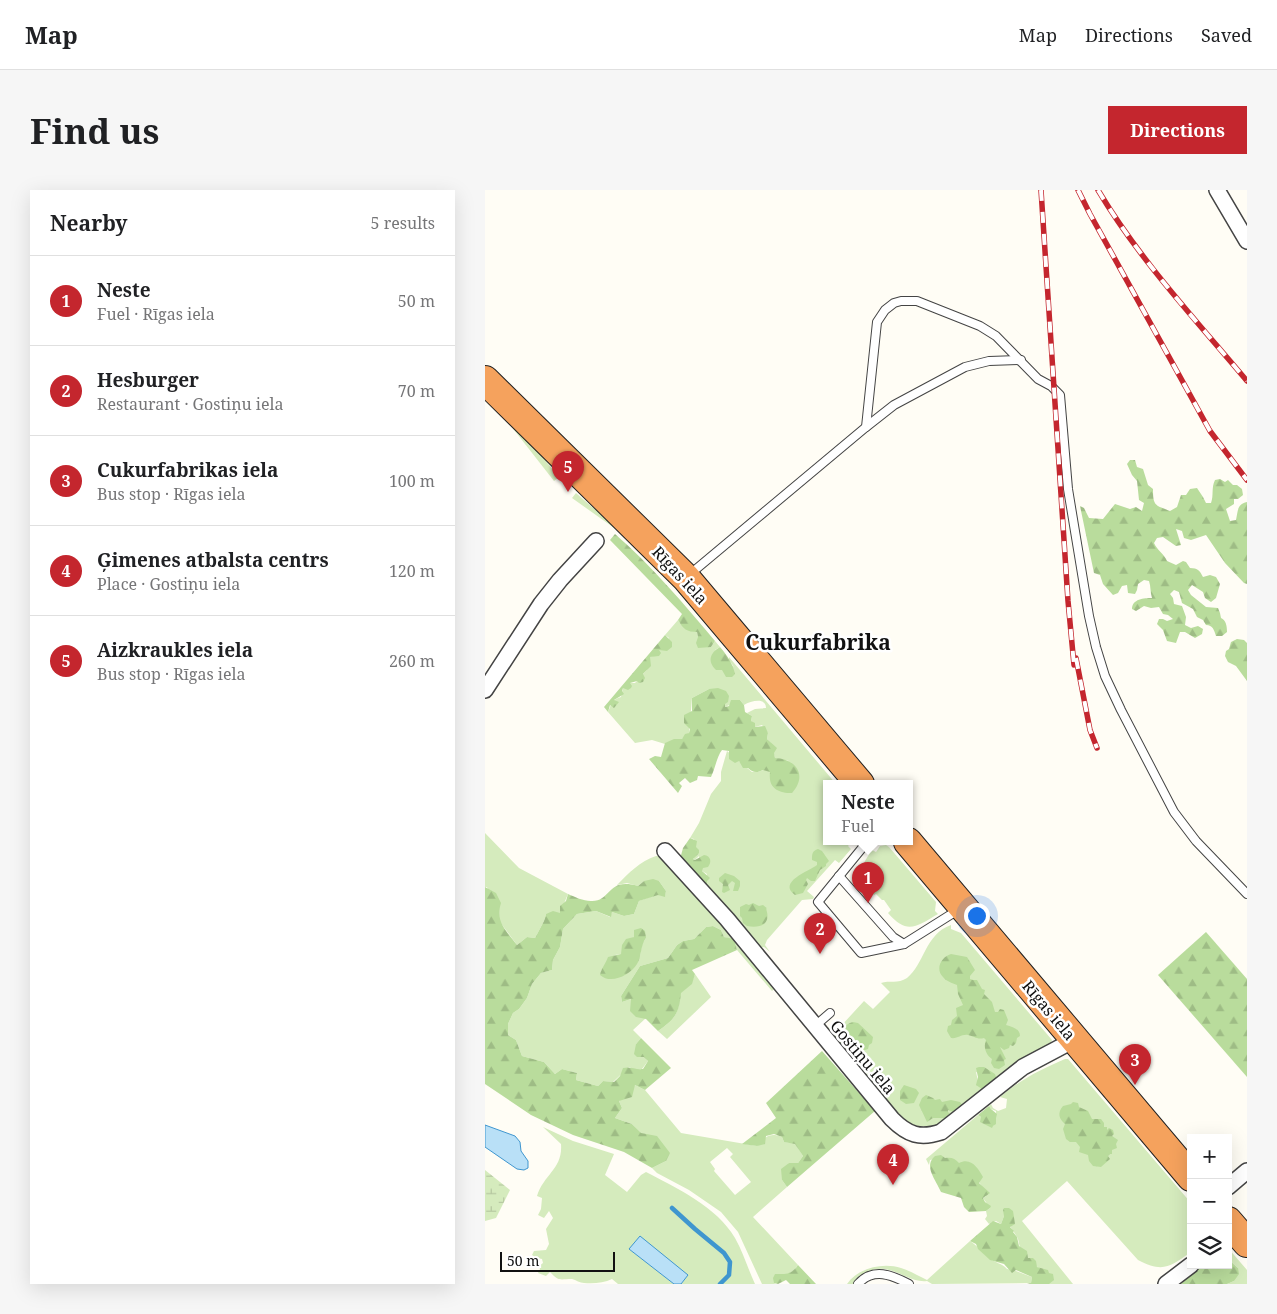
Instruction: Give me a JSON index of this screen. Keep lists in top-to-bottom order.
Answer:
{
  "streets": {
    "highway": ["Rīgas iela"],
    "street": ["Gostiņu iela"]
  },
  "crossings": [
    ["Rīgas iela", "Gostiņu iela"]
  ],
  "districts": ["Cukurfabrika"],
  "scale_bar": "50 m",
  "page": {
    "header": "Map",
    "nav": ["Map", "Directions", "Saved"],
    "buttons": "Directions",
    "title": "Find us",
    "heading": ["Nearby", "5 results"],
    "list": [
      {
        "mark": "1",
        "name": "Neste",
        "note": "Fuel · Rīgas iela",
        "value": "50 m"
      },
      {
        "mark": "2",
        "name": "Hesburger",
        "note": "Restaurant · Gostiņu iela",
        "value": "70 m"
      },
      {
        "mark": "3",
        "name": "Cukurfabrikas iela",
        "note": "Bus stop · Rīgas iela",
        "value": "100 m"
      },
      {
        "mark": "4",
        "name": "Ģimenes atbalsta centrs",
        "note": "Place · Gostiņu iela",
        "value": "120 m"
      },
      {
        "mark": "5",
        "name": "Aizkraukles iela",
        "note": "Bus stop · Rīgas iela",
        "value": "260 m"
      }
    ],
    "pins": [
      "5",
      "1",
      "2",
      "3",
      "4"
    ],
    "popup": ["Neste", "Fuel"],
    "map_buttons": ["+", "−"],
    "scale": "50 m"
  }
}
